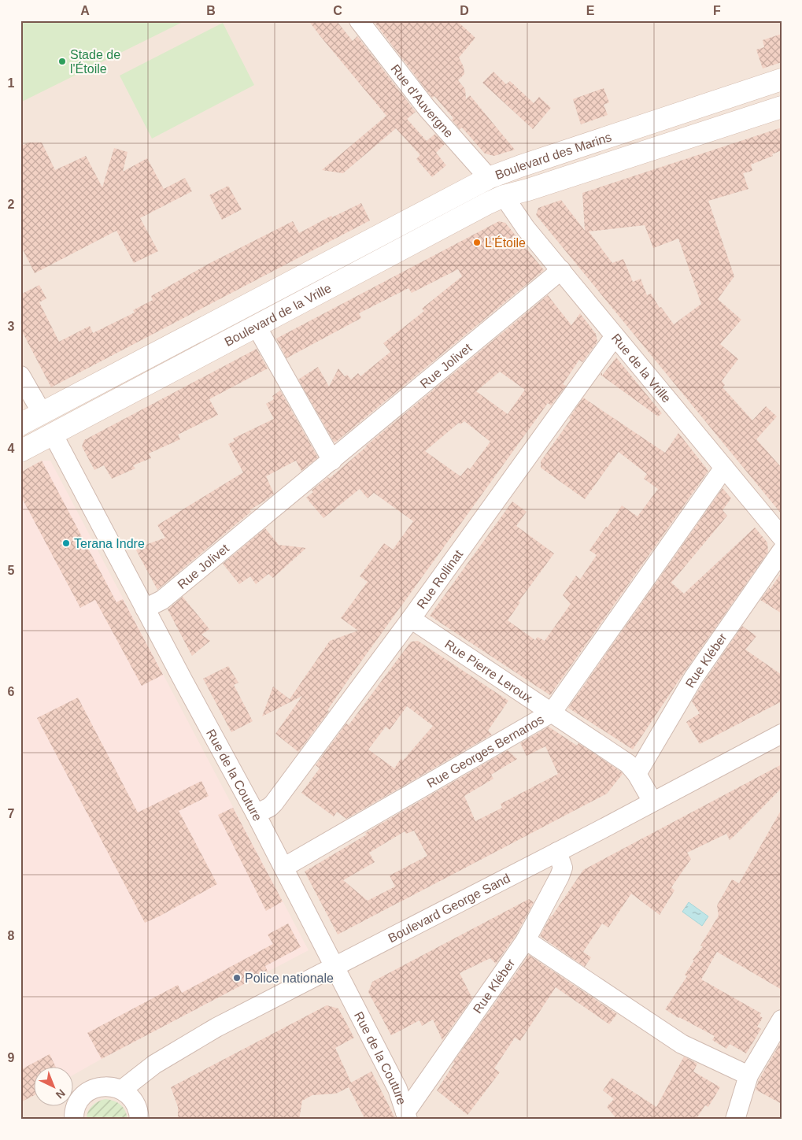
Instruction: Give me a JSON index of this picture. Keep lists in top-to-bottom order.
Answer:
{
  "streets": {
    "main road": ["Boulevard des Marins", "Boulevard de la Vrille"],
    "street": [
      "Rue d'Auvergne",
      "Rue Jolivet",
      "Rue de la Vrille",
      "Rue Rollinat",
      "Rue Kléber",
      "Rue Pierre Leroux",
      "Rue Georges Bernanos",
      "Rue de la Couture",
      "Boulevard George Sand"
    ]
  },
  "crossings": [
    ["Rue d'Auvergne", "Boulevard des Marins"],
    ["Rue d'Auvergne", "Boulevard de la Vrille"],
    ["Boulevard des Marins", "Boulevard de la Vrille"],
    ["Boulevard des Marins", "Rue de la Vrille"],
    ["Boulevard de la Vrille", "Rue de la Vrille"],
    ["Boulevard de la Vrille", "Rue de la Couture"],
    ["Rue Jolivet", "Rue de la Vrille"],
    ["Rue Jolivet", "Rue de la Couture"],
    ["Rue de la Vrille", "Rue Rollinat"],
    ["Rue de la Vrille", "Rue Georges Bernanos"],
    ["Rue Rollinat", "Rue Pierre Leroux"],
    ["Rue Rollinat", "Rue de la Couture"],
    ["Rue Kléber", "Rue Pierre Leroux"],
    ["Rue Kléber", "Rue de la Couture"],
    ["Rue Kléber", "Boulevard George Sand"],
    ["Rue Pierre Leroux", "Rue Georges Bernanos"],
    ["Rue Pierre Leroux", "Boulevard George Sand"],
    ["Rue Georges Bernanos", "Rue de la Couture"],
    ["Rue de la Couture", "Boulevard George Sand"]
  ],
  "places": [
    "Stade de l'Étoile",
    "L'Étoile",
    "Terana Indre",
    "Police nationale"
  ],
  "north": "bottom right",
  "grid": {
    "columns": [
      "A",
      "B",
      "C",
      "D",
      "E",
      "F"
    ],
    "rows": [
      "1",
      "2",
      "3",
      "4",
      "5",
      "6",
      "7",
      "8",
      "9"
    ]
  }
}
